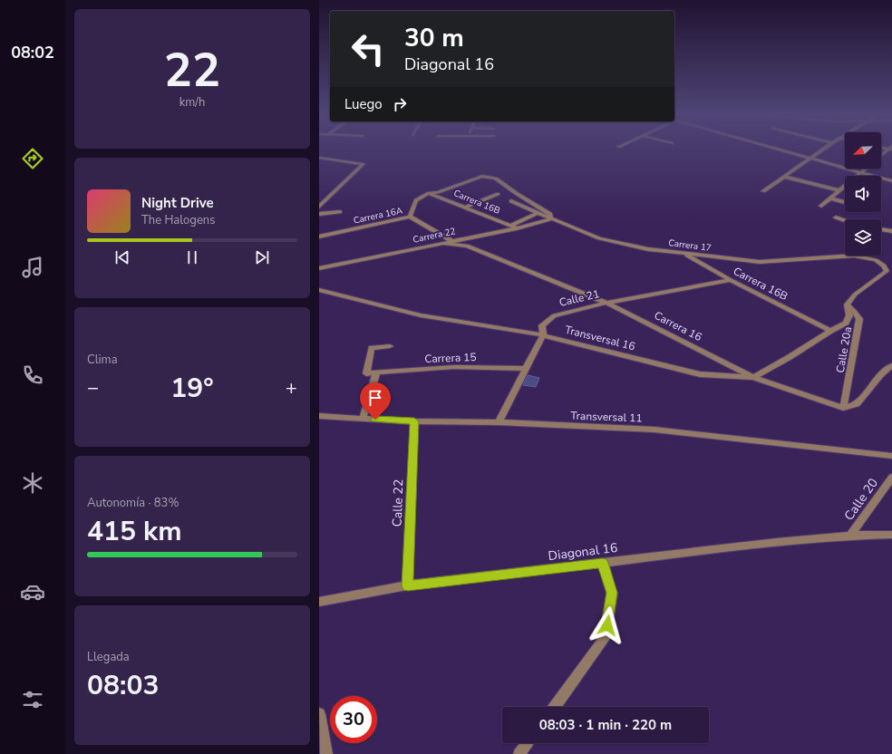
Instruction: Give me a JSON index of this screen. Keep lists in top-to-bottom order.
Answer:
{
  "streets": {
    "street": [
      "Carrera 16B",
      "Carrera 16A",
      "Carrera 22",
      "Carrera 17",
      "Calle 21",
      "Carrera 16",
      "Transversal 16",
      "Calle 20a",
      "Carrera 15",
      "Transversal 11",
      "Calle 20",
      "Calle 22",
      "Diagonal 16"
    ]
  },
  "crossings": [
    ["Carrera 16B", "Carrera 16A"],
    ["Carrera 16B", "Carrera 22"],
    ["Carrera 16B", "Carrera 17"],
    ["Carrera 16B", "Calle 21"],
    ["Carrera 22", "Carrera 17"],
    ["Carrera 22", "Carrera 16"],
    ["Carrera 17", "Calle 20a"],
    ["Calle 21", "Carrera 16"],
    ["Calle 21", "Transversal 16"],
    ["Calle 21", "Carrera 15"],
    ["Calle 21", "Transversal 11"],
    ["Carrera 16", "Transversal 16"],
    ["Carrera 16", "Calle 20a"],
    ["Transversal 11", "Calle 22"],
    ["Calle 20", "Diagonal 16"],
    ["Calle 22", "Diagonal 16"]
  ],
  "north": "bottom left",
  "page": {
    "tabs": "08:02",
    "tile": [
      ["22", "km/h"],
      "Clima",
      ["Autonomía · 83%", "415 km"],
      ["Llegada", "08:03"]
    ],
    "turn": ["30 m", "Diagonal 16"],
    "then": "Luego",
    "song": ["Night Drive", "The Halogens"],
    "heat": ["−", "19°", "+"],
    "limit": "30",
    "trip": "08:03 · 1 min · 220 m"
  }
}
